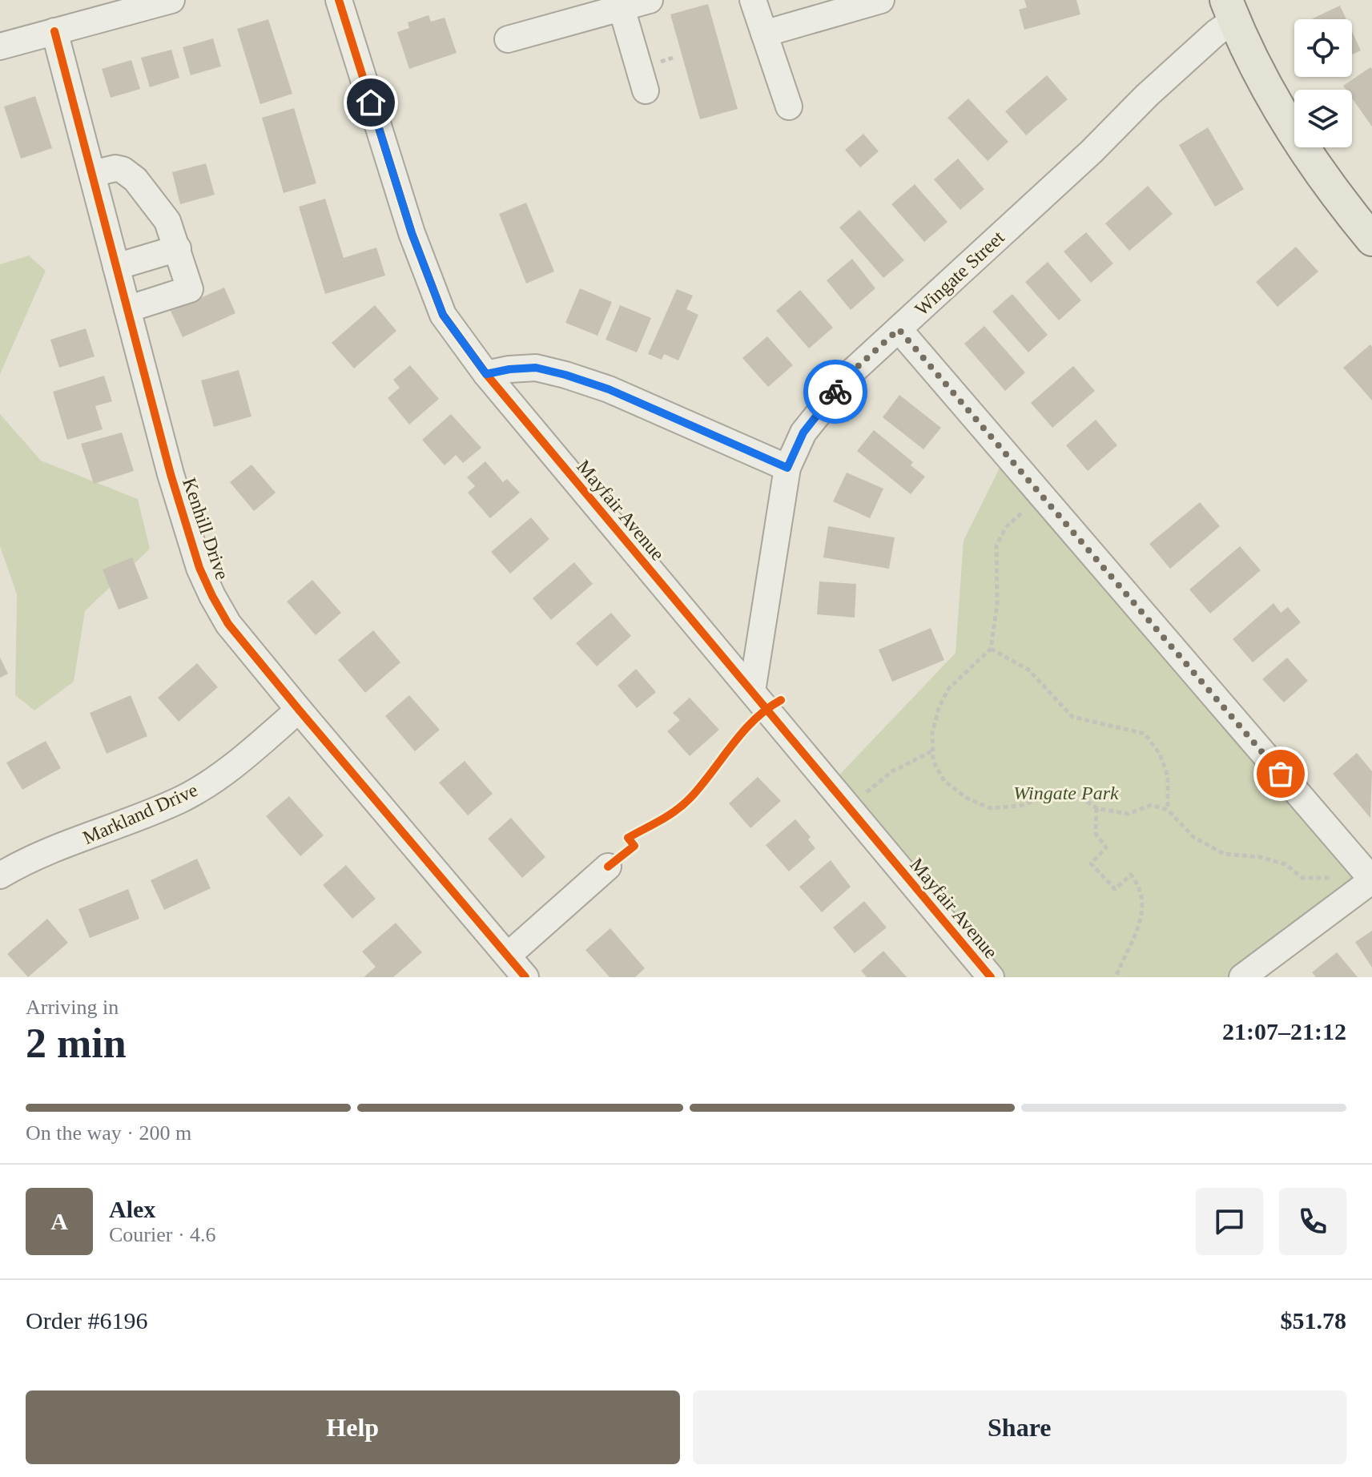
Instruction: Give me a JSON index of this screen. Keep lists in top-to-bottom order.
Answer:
{
  "streets": {
    "street": [
      "Wingate Street",
      "Mayfair Avenue",
      "Kenhill Drive",
      "Markland Drive"
    ]
  },
  "crossings": [
    ["Wingate Street", "Mayfair Avenue"],
    ["Kenhill Drive", "Markland Drive"]
  ],
  "parks": ["Wingate Park"],
  "page": {
    "heading": ["2 min", "Arriving in", "21:07–21:12"],
    "panel": [
      "Alex",
      "Courier · 4.6",
      "Order #6196",
      "$51.78"
    ],
    "bar": "On the way · 200 m",
    "round": "A",
    "buttons": ["Help", "Share"]
  }
}
